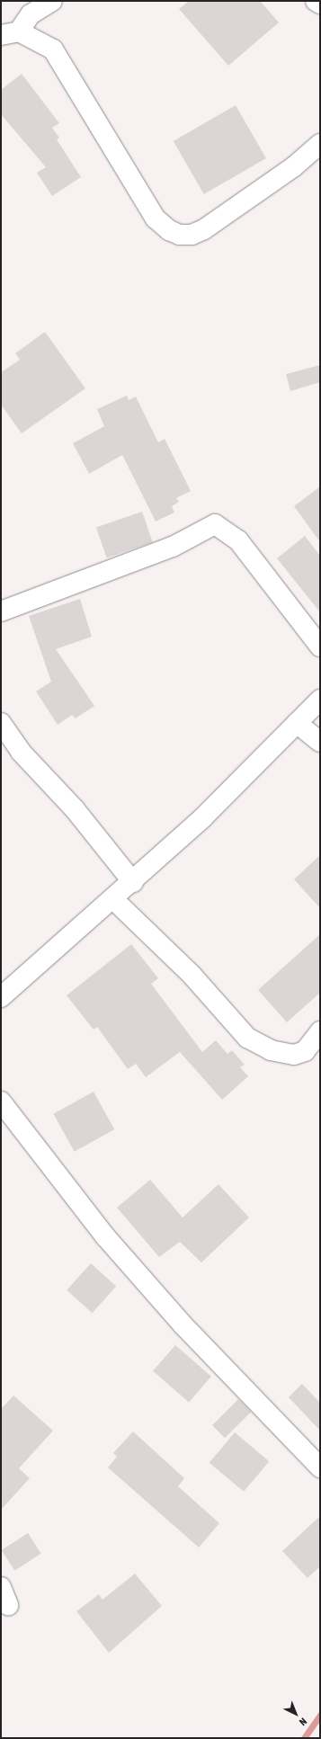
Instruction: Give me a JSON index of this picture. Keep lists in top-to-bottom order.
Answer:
{
  "north": "bottom right"
}
